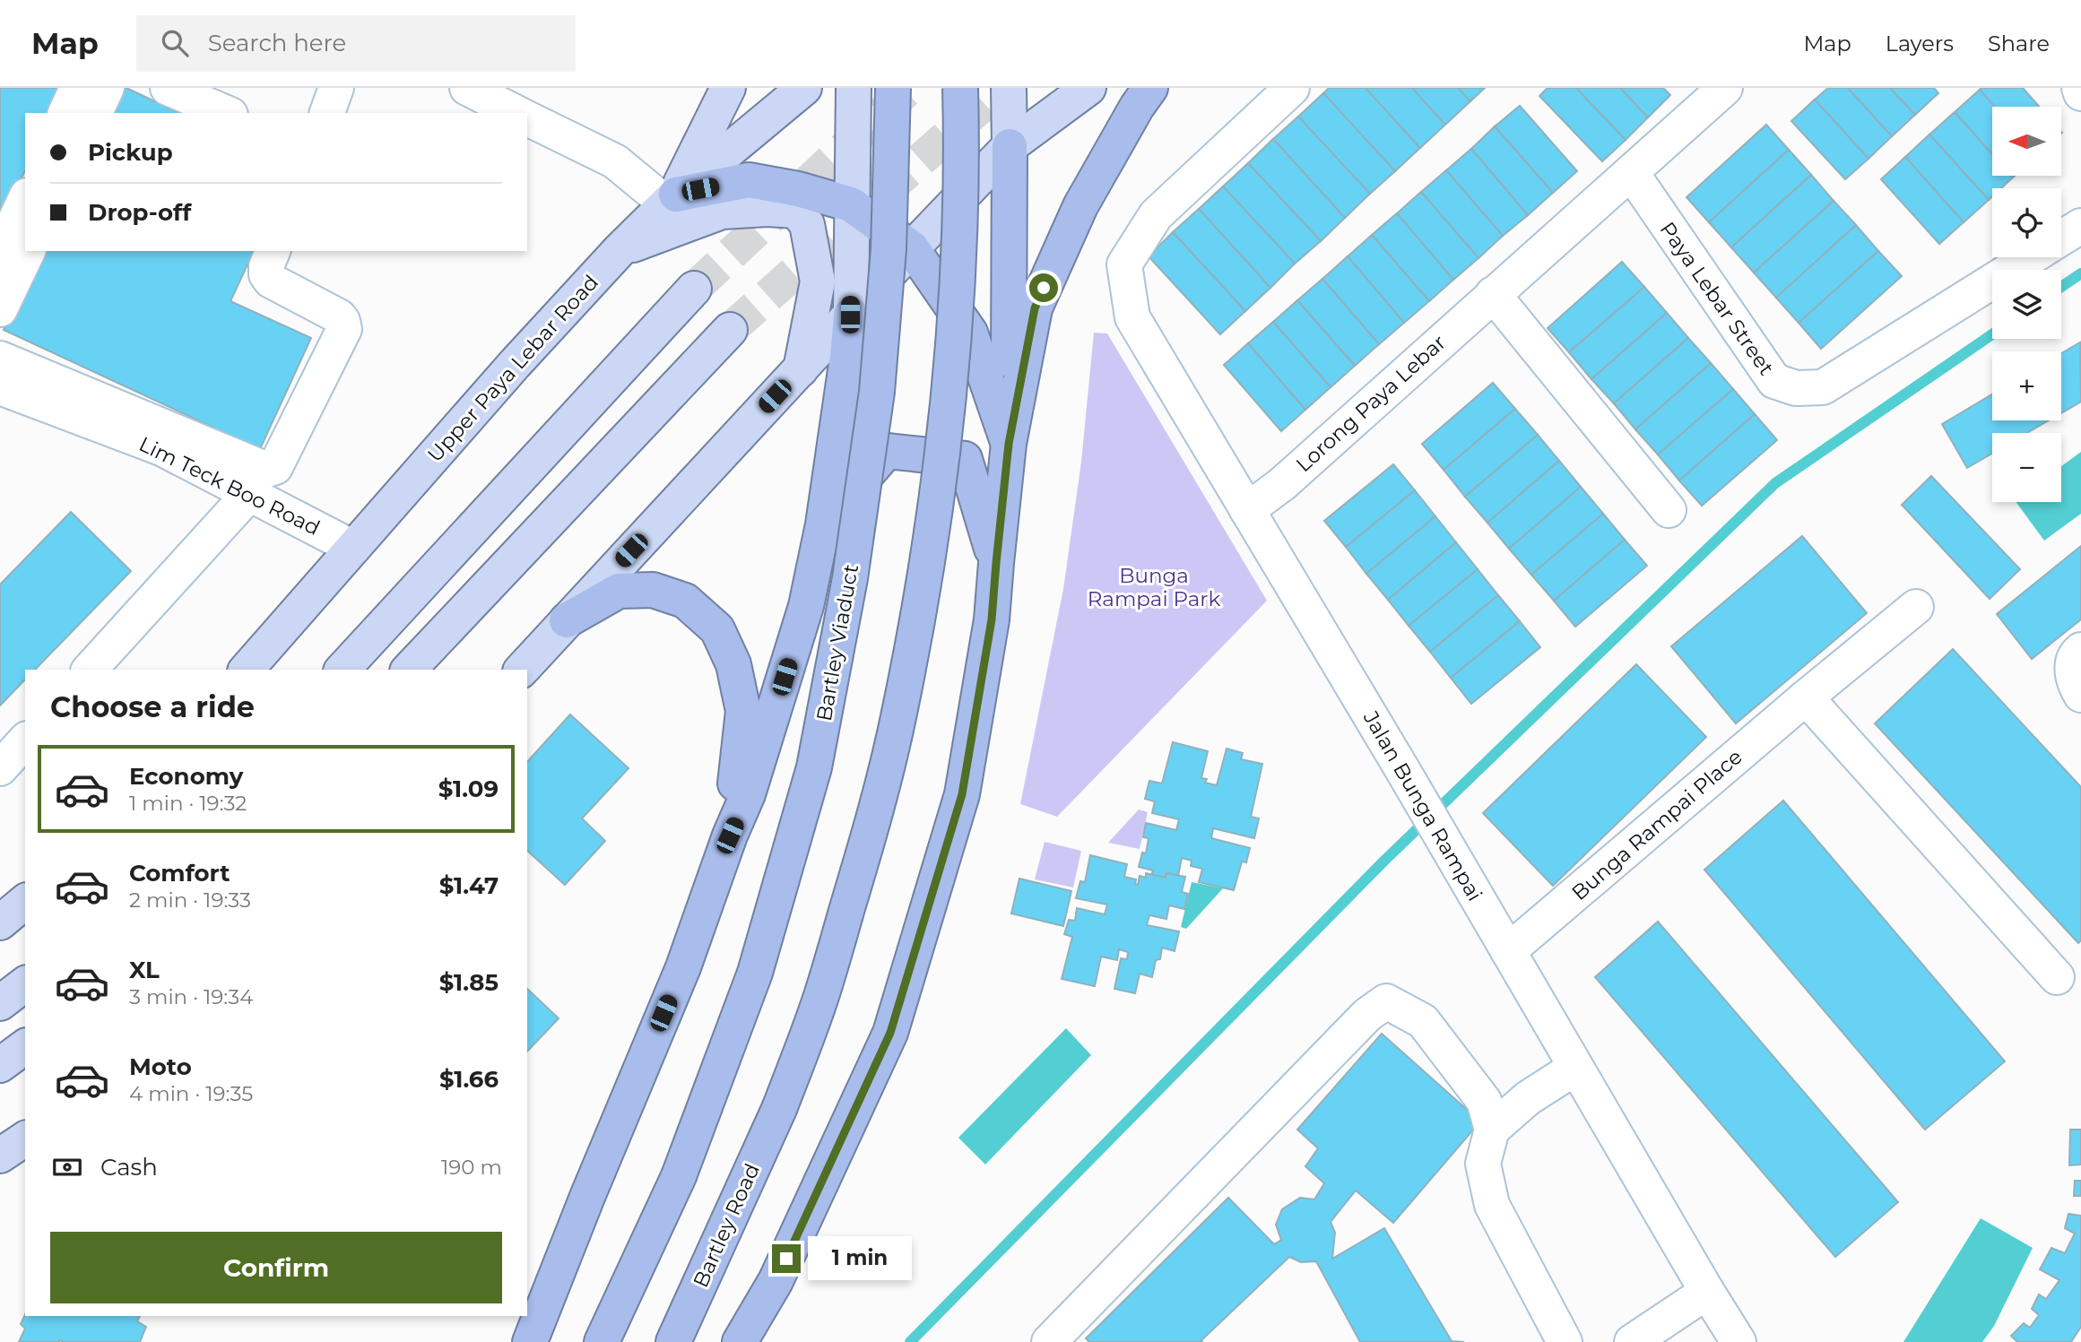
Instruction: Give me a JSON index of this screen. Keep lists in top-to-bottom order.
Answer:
{
  "streets": {
    "highway": ["Bartley Viaduct", "Bartley Road"],
    "main road": ["Upper Paya Lebar Road"],
    "street": [
      "Paya Lebar Street",
      "Lorong Paya Lebar",
      "Lim Teck Boo Road",
      "Jalan Bunga Rampai",
      "Bunga Rampai Place"
    ]
  },
  "crossings": [
    ["Paya Lebar Street", "Lorong Paya Lebar"],
    ["Upper Paya Lebar Road", "Lim Teck Boo Road"],
    ["Lorong Paya Lebar", "Jalan Bunga Rampai"],
    ["Jalan Bunga Rampai", "Bunga Rampai Place"]
  ],
  "parks": ["Bunga Rampai Park"],
  "north": "left",
  "page": {
    "header": "Map",
    "search": "Search here",
    "nav": ["Map", "Layers", "Share"],
    "map_buttons": ["+", "−"],
    "banner": ["Pickup", "Drop-off"],
    "heading": "Choose a ride",
    "list": [
      {
        "name": "Economy",
        "note": "1 min · 19:32",
        "value": "$1.09"
      },
      {
        "name": "Comfort",
        "note": "2 min · 19:33",
        "value": "$1.47"
      },
      {
        "name": "XL",
        "note": "3 min · 19:34",
        "value": "$1.85"
      },
      {
        "name": "Moto",
        "note": "4 min · 19:35",
        "value": "$1.66"
      }
    ],
    "pay": ["Cash", "190 m"],
    "buttons": "Confirm",
    "bubble": "1 min"
  }
}
